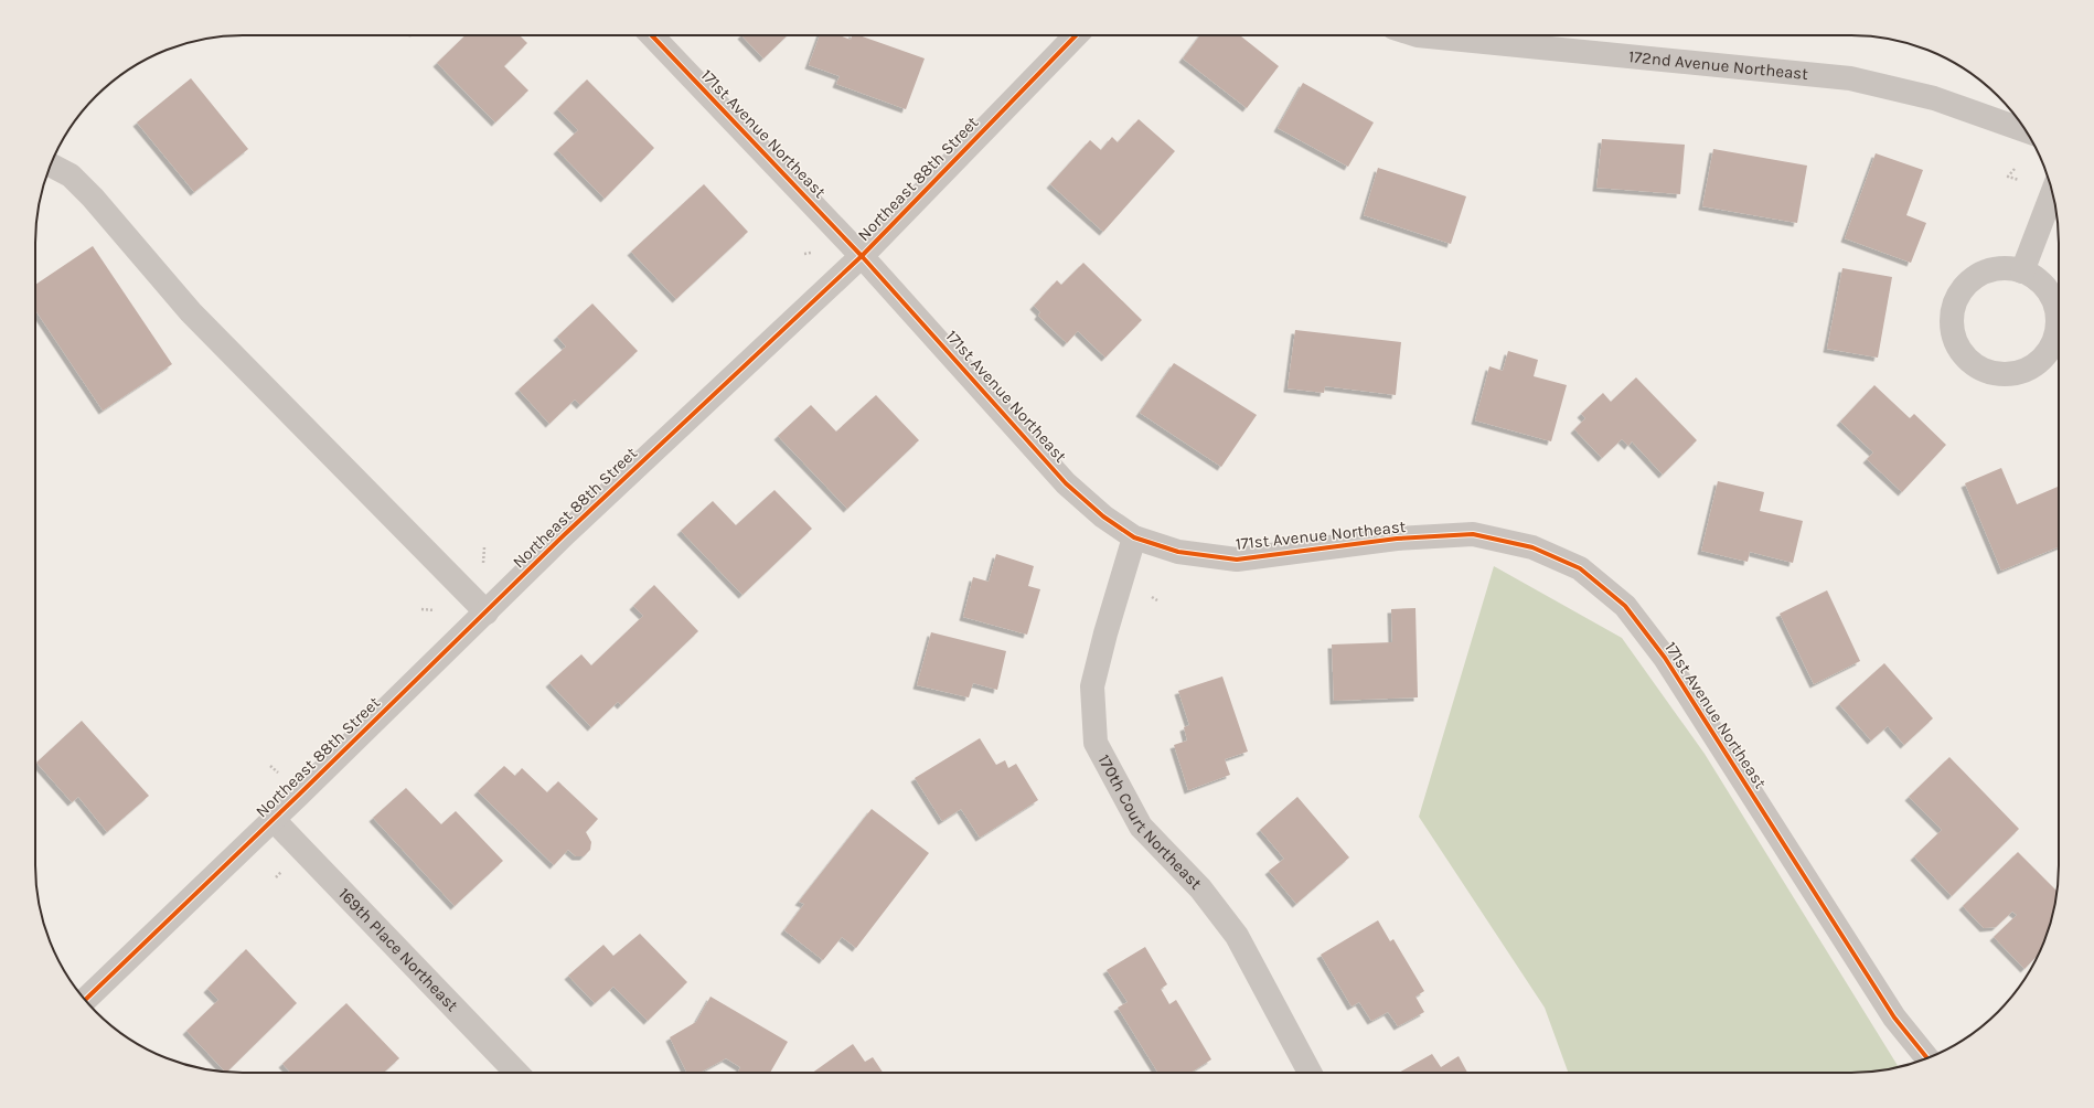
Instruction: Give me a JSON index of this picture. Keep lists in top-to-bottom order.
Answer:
{
  "streets": {
    "street": [
      "172nd Avenue Northeast",
      "171st Avenue Northeast",
      "Northeast 88th Street",
      "170th Court Northeast",
      "169th Place Northeast"
    ]
  },
  "crossings": [
    ["171st Avenue Northeast", "Northeast 88th Street"],
    ["171st Avenue Northeast", "170th Court Northeast"],
    ["Northeast 88th Street", "169th Place Northeast"]
  ]
}
